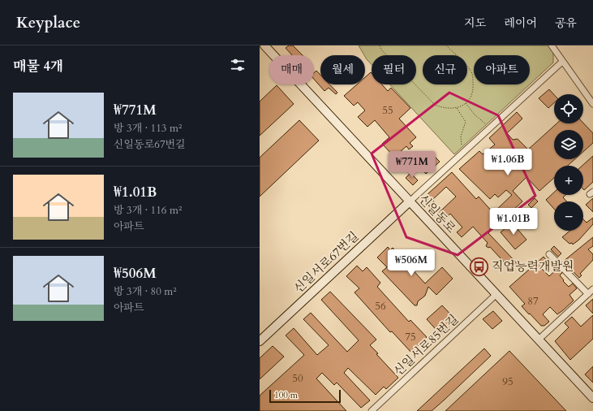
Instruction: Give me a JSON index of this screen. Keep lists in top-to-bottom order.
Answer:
{
  "streets": {
    "main road": ["신일동로", "신일서로67번길"],
    "street": ["신일서로85번길"]
  },
  "crossings": [
    ["신일동로", "신일서로67번길"],
    ["신일동로", "신일서로85번길"]
  ],
  "places": {
    "bus stop": ["직업능력개발원"]
  },
  "house_numbers": [
    "55",
    "87",
    "56",
    "75",
    "50",
    "95"
  ],
  "scale_bar": "100 m",
  "page": {
    "header": "Keyplace",
    "nav": ["지도", "레이어", "공유"],
    "heading": "매물 4개",
    "chip": [
      "매매",
      "월세",
      "필터",
      "신규",
      "아파트"
    ],
    "list": [
      {
        "name": "₩771M",
        "note": "방 3개 · 113 m² · 신일동로67번길"
      },
      {
        "name": "₩1.01B",
        "note": "방 3개 · 116 m² · 아파트"
      },
      {
        "name": "₩506M",
        "note": "방 3개 · 80 m² · 아파트"
      }
    ],
    "map_buttons": ["+", "−"],
    "price": [
      "₩1.06B",
      "₩771M",
      "₩1.01B",
      "₩506M"
    ],
    "scale": "100 m"
  }
}
